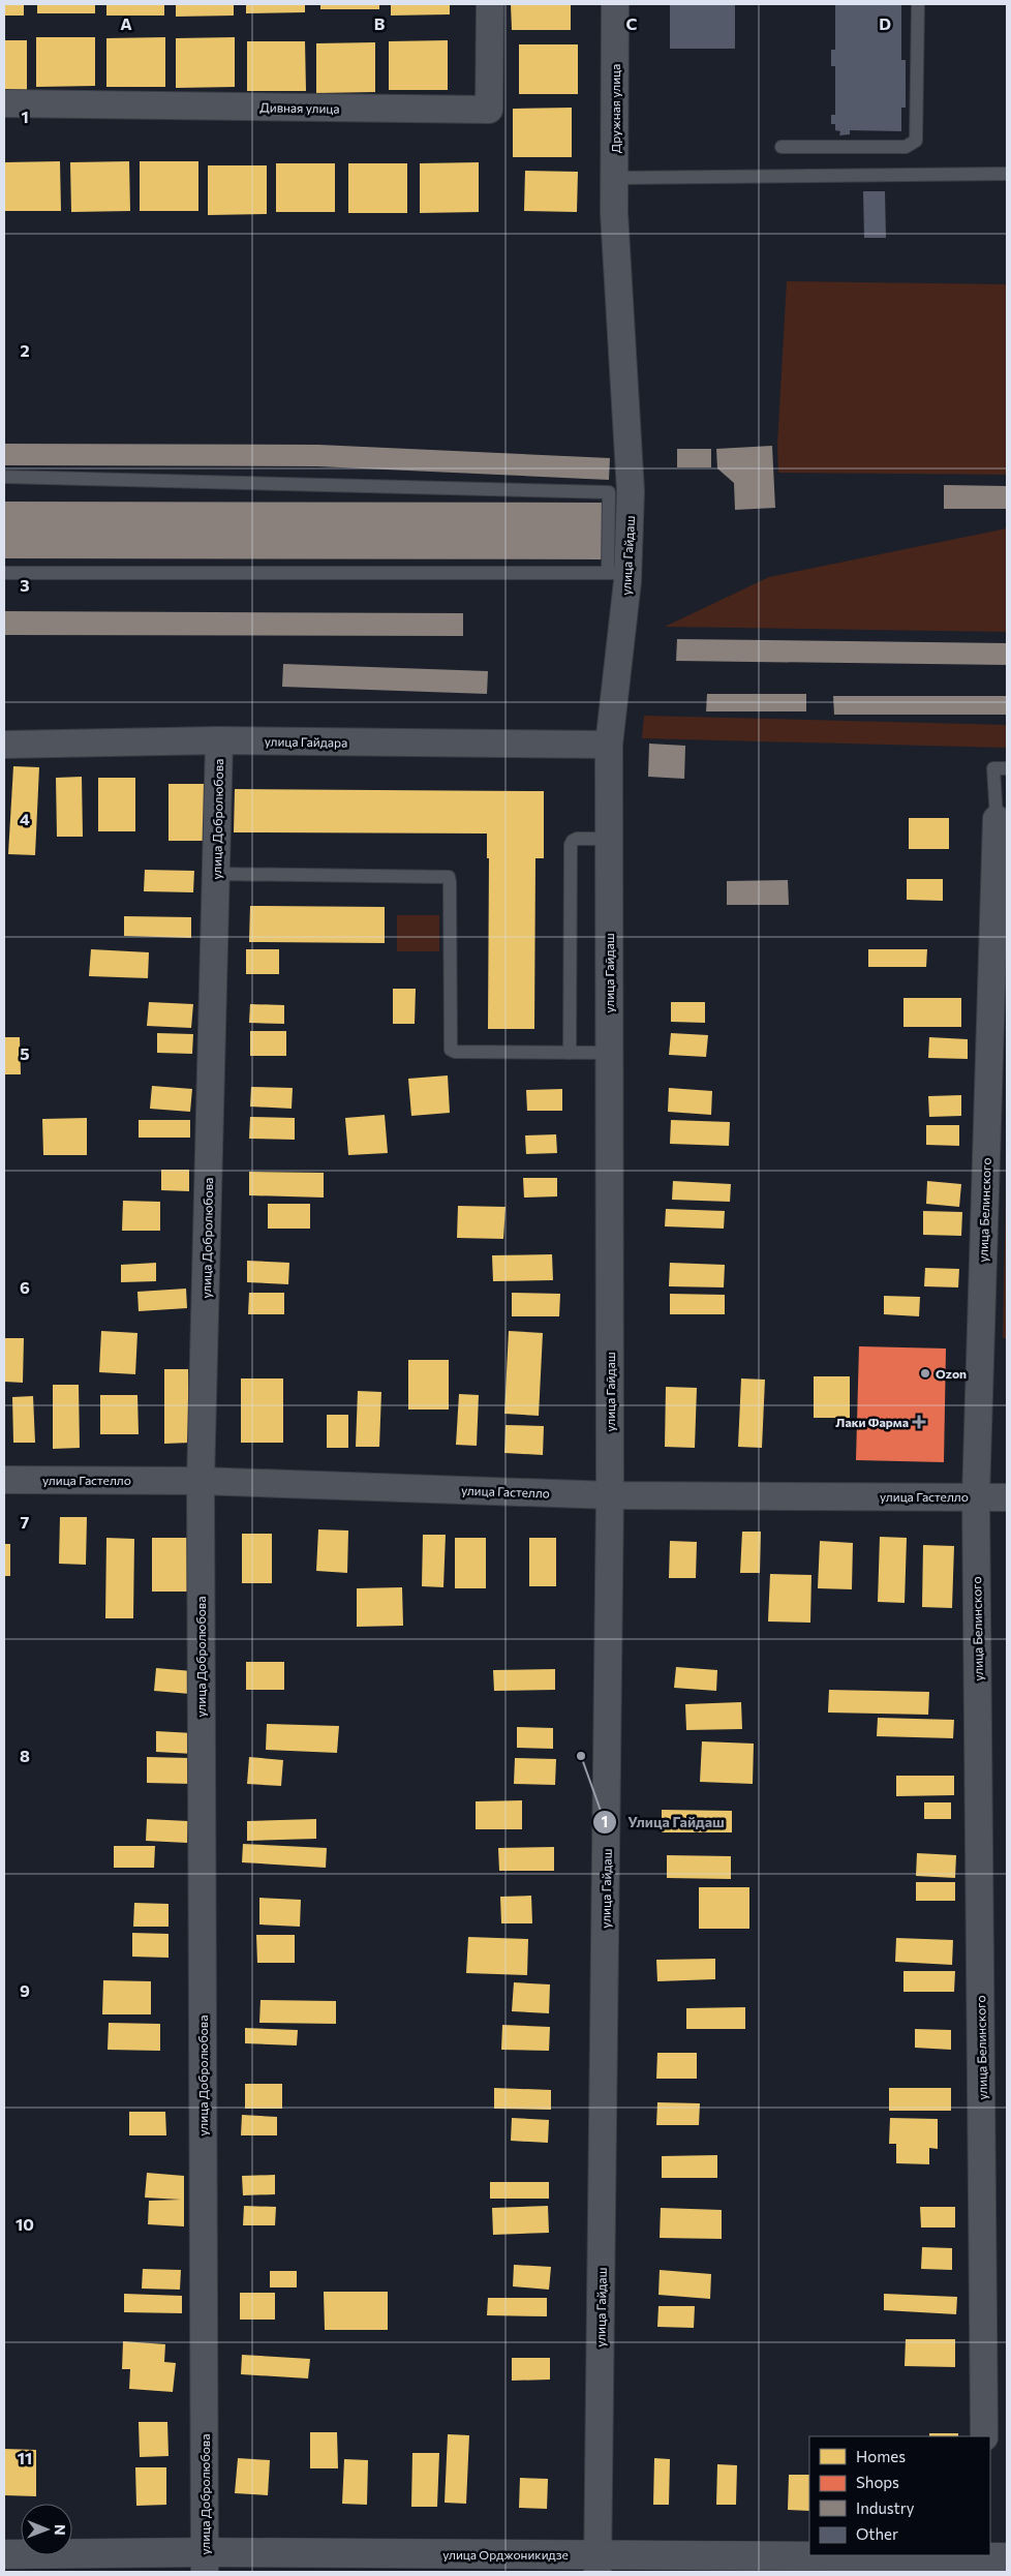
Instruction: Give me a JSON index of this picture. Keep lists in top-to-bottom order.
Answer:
{
  "streets": {
    "street": [
      "Дивная улица",
      "Дружная улица",
      "улица Гайдаш",
      "улица Гайдара",
      "улица Добролюбова",
      "улица Белинского",
      "улица Гастелло",
      "улица Орджоникидзе"
    ]
  },
  "crossings": [
    ["Дружная улица", "улица Гайдаш"],
    ["улица Гайдаш", "улица Гайдара"],
    ["улица Гайдаш", "улица Гастелло"],
    ["улица Гайдаш", "улица Орджоникидзе"],
    ["улица Гайдара", "улица Добролюбова"],
    ["улица Добролюбова", "улица Гастелло"],
    ["улица Добролюбова", "улица Орджоникидзе"],
    ["улица Белинского", "улица Гастелло"]
  ],
  "places": {
    "other": ["Ozon", "Улица Гайдаш"],
    "health": ["Лаки Фарма"]
  },
  "legend": [
    "Homes",
    "Shops",
    "Industry",
    "Other"
  ],
  "north": "right",
  "grid": {
    "columns": [
      "A",
      "B",
      "C",
      "D"
    ],
    "rows": [
      "1",
      "2",
      "3",
      "4",
      "5",
      "6",
      "7",
      "8",
      "9",
      "10",
      "11"
    ]
  }
}
